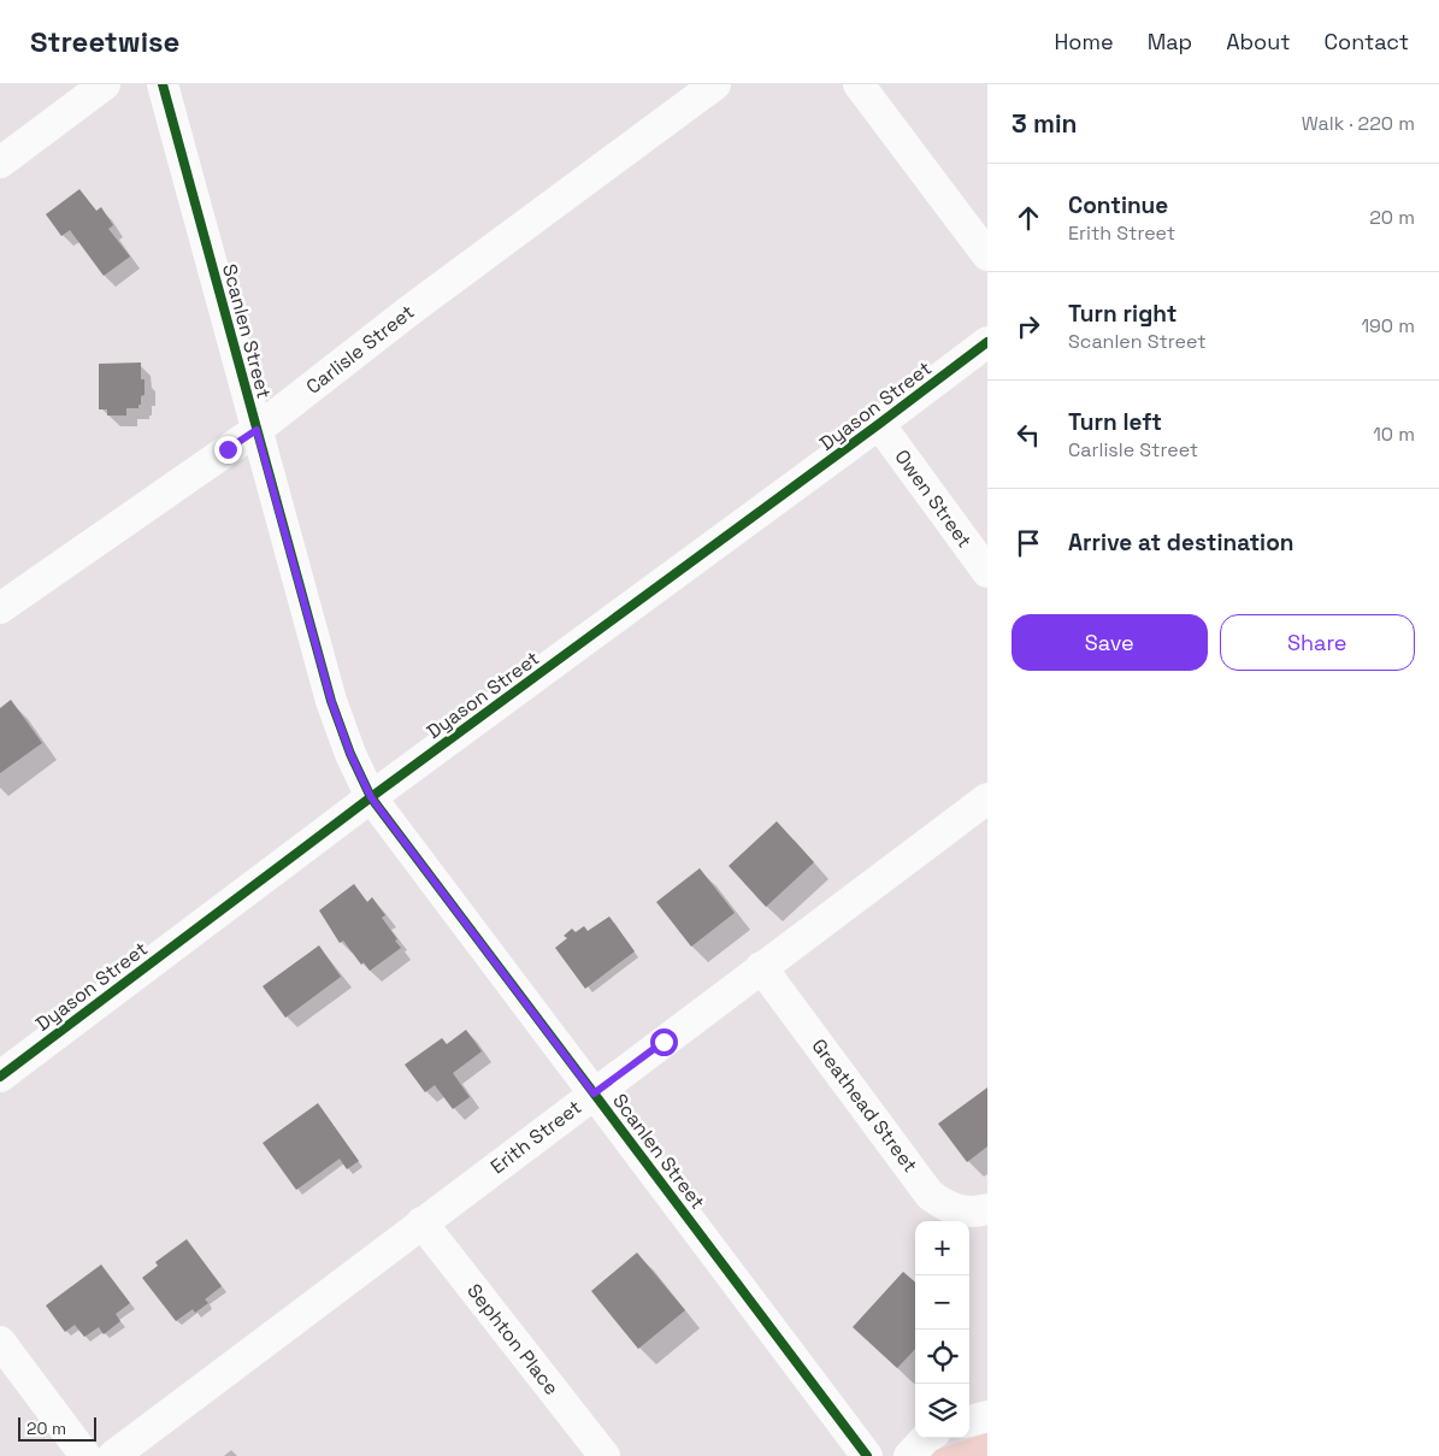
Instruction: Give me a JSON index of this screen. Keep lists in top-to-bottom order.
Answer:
{
  "streets": {
    "street": [
      "Scanlen Street",
      "Carlisle Street",
      "Dyason Street",
      "Owen Street",
      "Greathead Street",
      "Erith Street",
      "Sephton Place"
    ]
  },
  "crossings": [
    ["Scanlen Street", "Carlisle Street"],
    ["Scanlen Street", "Dyason Street"],
    ["Scanlen Street", "Erith Street"],
    ["Dyason Street", "Owen Street"],
    ["Greathead Street", "Erith Street"],
    ["Erith Street", "Sephton Place"]
  ],
  "scale_bar": "20 m",
  "page": {
    "header": "Streetwise",
    "nav": [
      "Home",
      "Map",
      "About",
      "Contact"
    ],
    "heading": ["3 min", "Walk · 220 m"],
    "list": [
      ["Continue", "Erith Street", "20 m"],
      ["Turn right", "Scanlen Street", "190 m"],
      ["Turn left", "Carlisle Street", "10 m"],
      "Arrive at destination"
    ],
    "buttons": ["Save", "Share"],
    "map_buttons": ["+", "−"],
    "scale": "20 m"
  }
}
